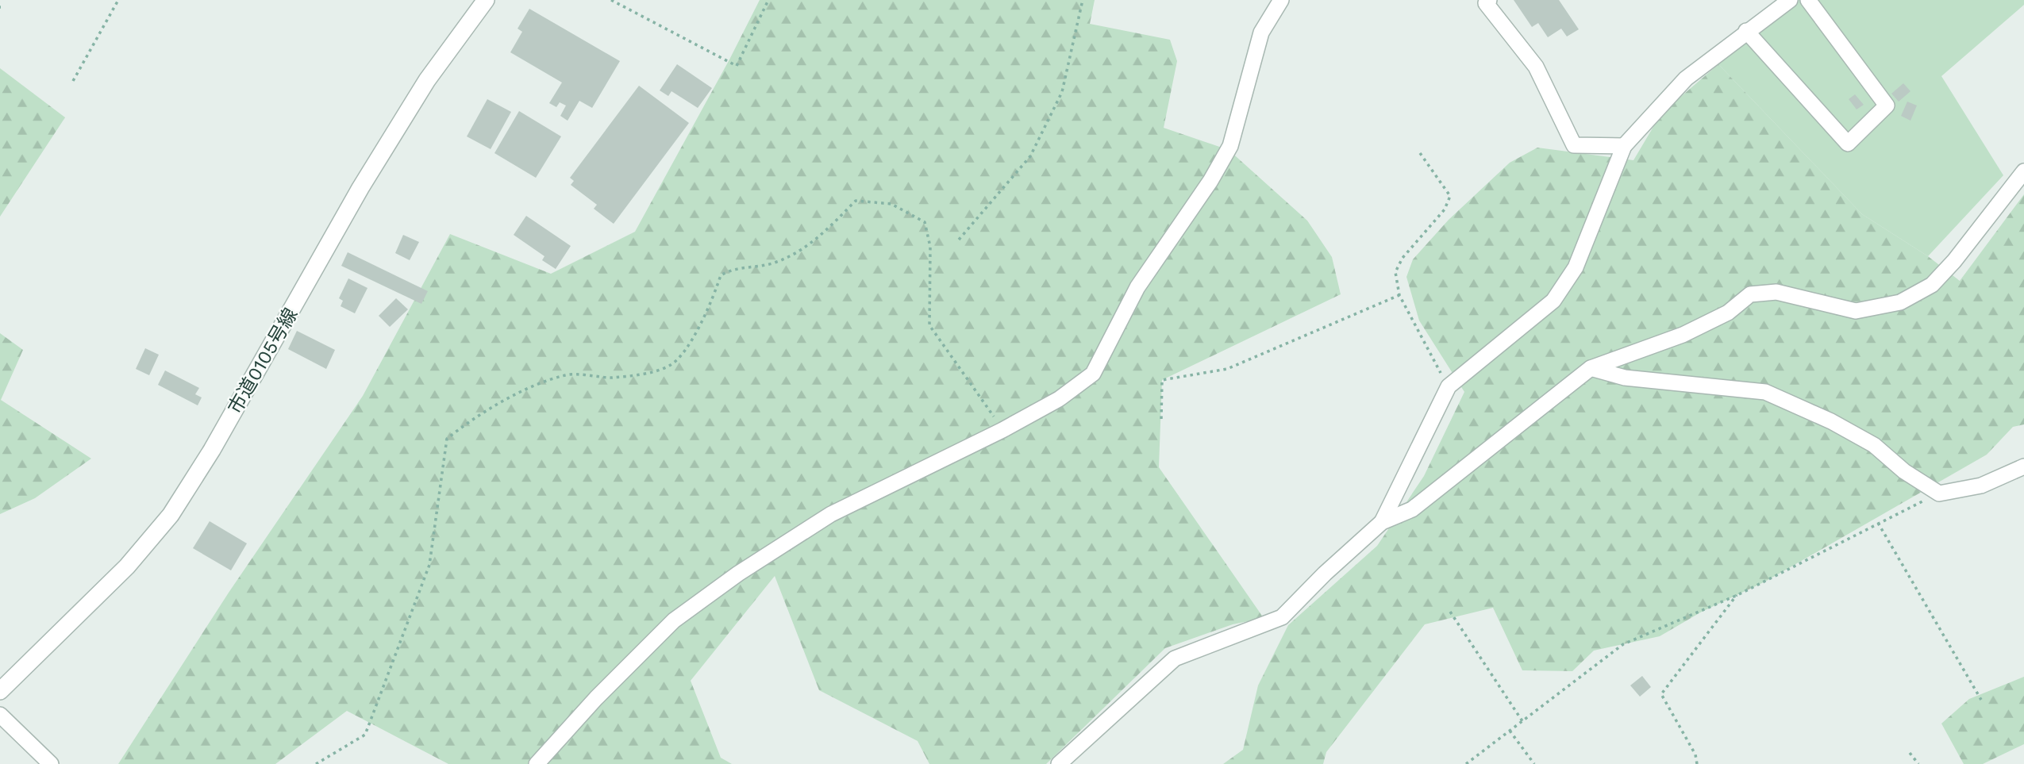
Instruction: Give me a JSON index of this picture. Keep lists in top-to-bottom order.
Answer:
{
  "streets": {
    "street": ["市道0105号線"]
  }
}
